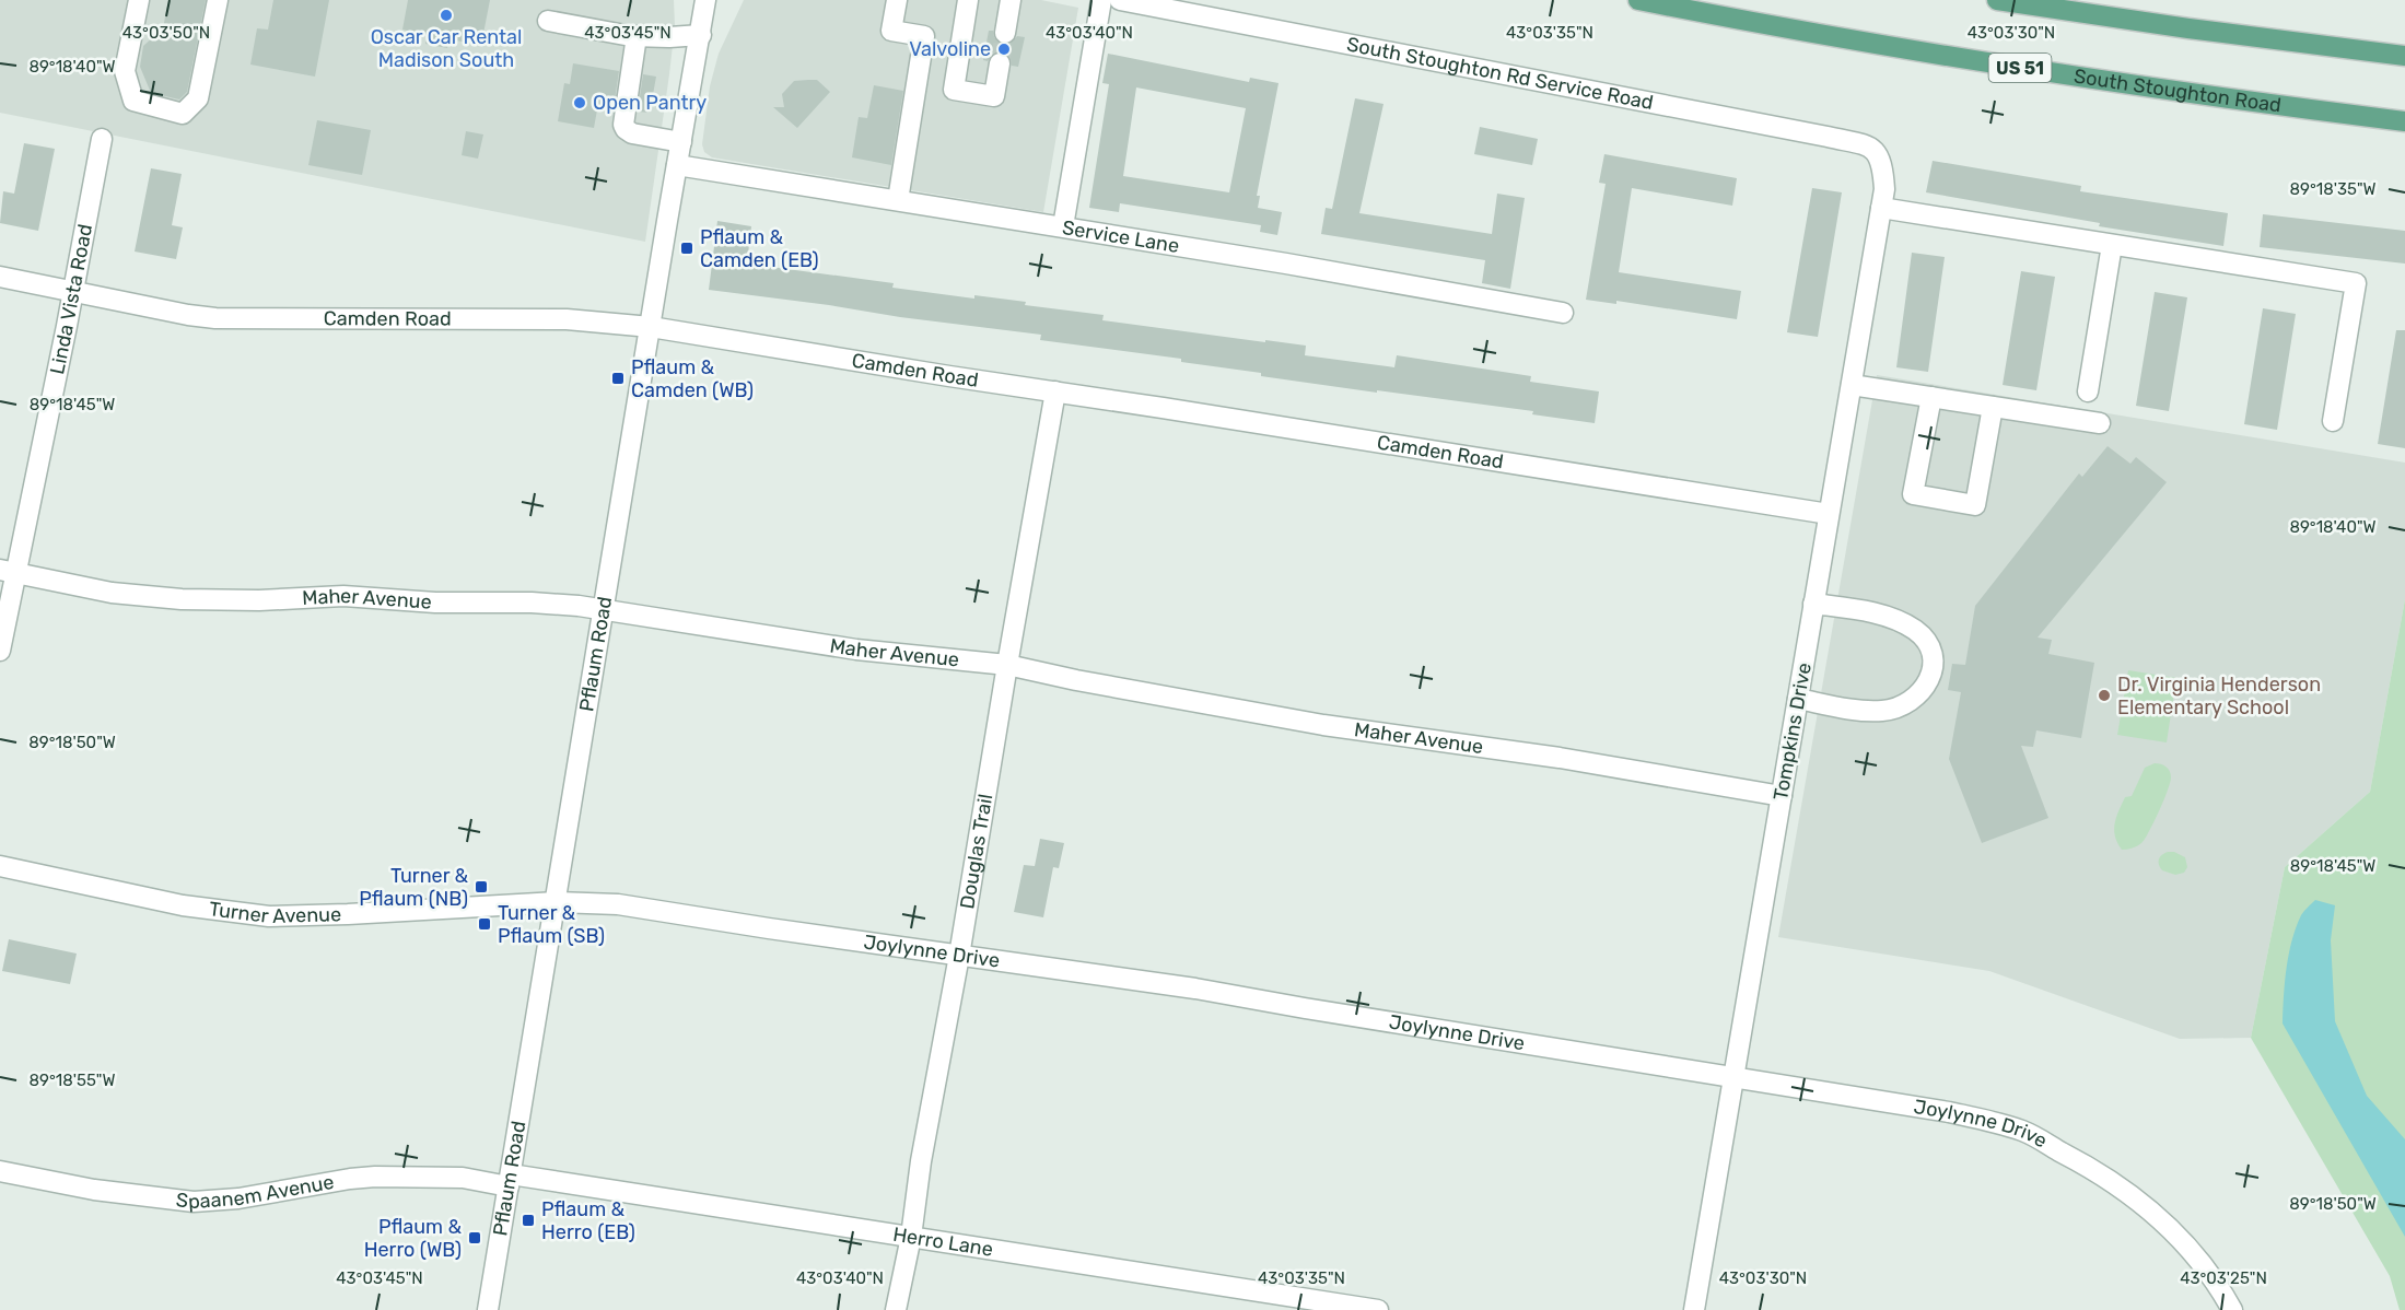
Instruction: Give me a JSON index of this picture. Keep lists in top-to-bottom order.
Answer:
{
  "streets": {
    "main road": ["US 51", "South Stoughton Road"],
    "street": [
      "South Stoughton Rd Service Road",
      "Service Lane",
      "Linda Vista Road",
      "Camden Road",
      "Maher Avenue",
      "Pflaum Road",
      "Tompkins Drive",
      "Douglas Trail",
      "Turner Avenue",
      "Joylynne Drive",
      "Spaanem Avenue",
      "Herro Lane"
    ]
  },
  "crossings": [
    ["South Stoughton Rd Service Road", "Tompkins Drive"],
    ["Service Lane", "Pflaum Road"],
    ["Linda Vista Road", "Camden Road"],
    ["Linda Vista Road", "Maher Avenue"],
    ["Camden Road", "Pflaum Road"],
    ["Camden Road", "Tompkins Drive"],
    ["Camden Road", "Douglas Trail"],
    ["Maher Avenue", "Pflaum Road"],
    ["Maher Avenue", "Tompkins Drive"],
    ["Maher Avenue", "Douglas Trail"],
    ["Pflaum Road", "Turner Avenue"],
    ["Pflaum Road", "Joylynne Drive"],
    ["Pflaum Road", "Spaanem Avenue"],
    ["Pflaum Road", "Herro Lane"],
    ["Tompkins Drive", "Joylynne Drive"],
    ["Douglas Trail", "Joylynne Drive"],
    ["Douglas Trail", "Herro Lane"],
    ["Turner Avenue", "Joylynne Drive"],
    ["Spaanem Avenue", "Herro Lane"]
  ],
  "places": {
    "other": [
      "Oscar Car Rental Madison South",
      "Valvoline",
      "Open Pantry",
      "Dr. Virginia Henderson Elementary School"
    ],
    "transit": [
      "Pflaum & Camden (EB)",
      "Pflaum & Camden (WB)",
      "Turner & Pflaum (NB)",
      "Turner & Pflaum (SB)",
      "Pflaum & Herro (EB)",
      "Pflaum & Herro (WB)"
    ]
  },
  "coordinates": [
    "43°03'50\"N",
    "43°03'45\"N",
    "43°03'40\"N",
    "43°03'35\"N",
    "43°03'30\"N",
    "89°18'40\"W",
    "89°18'35\"W",
    "89°18'45\"W",
    "89°18'50\"W",
    "89°18'55\"W",
    "43°03'25\"N"
  ]
}
